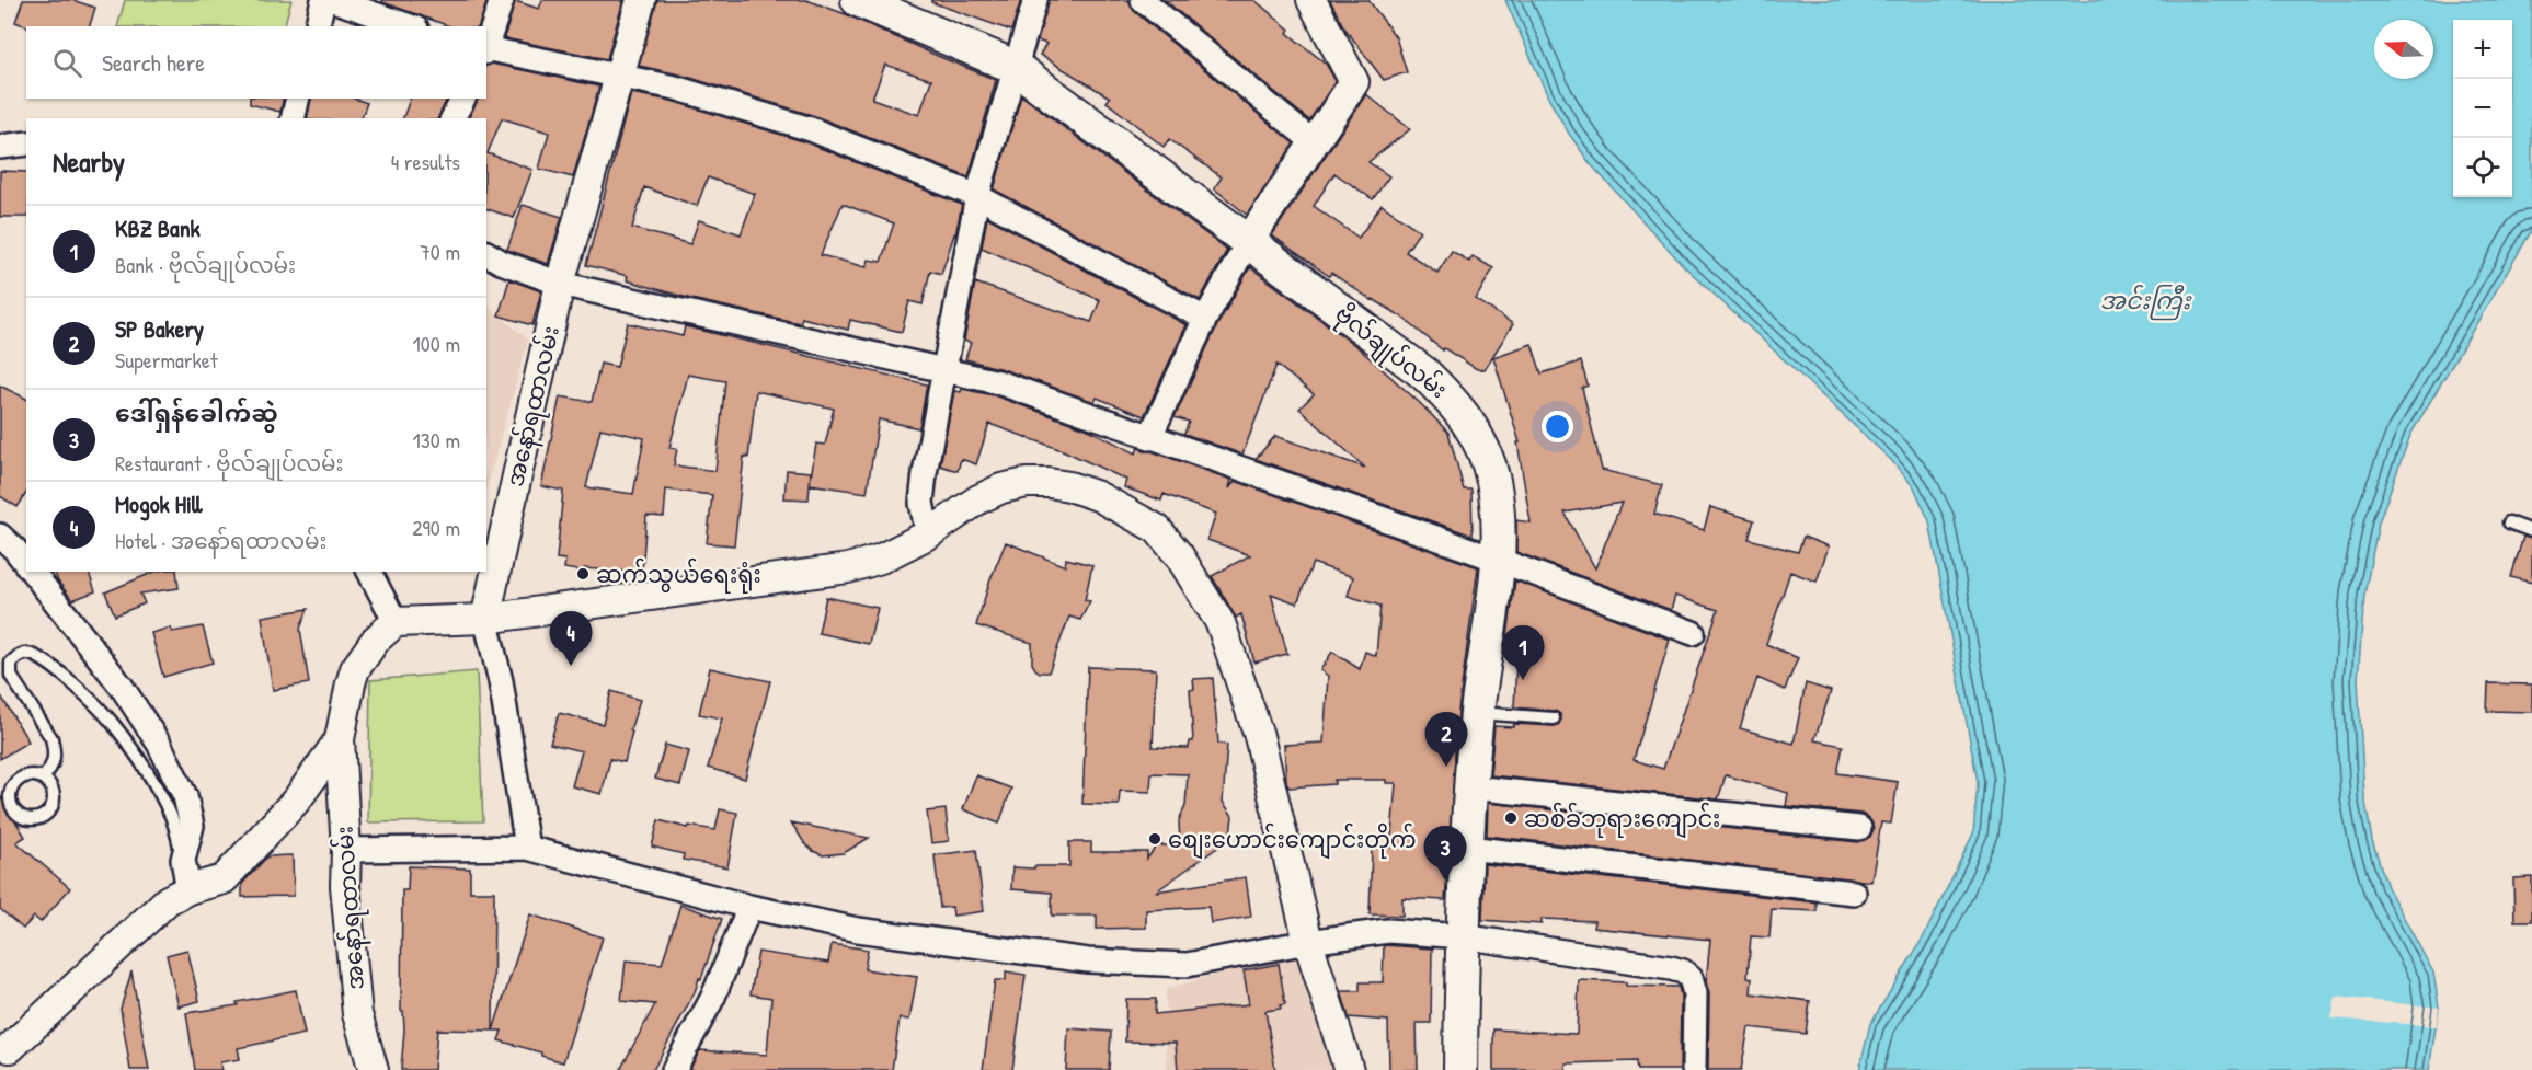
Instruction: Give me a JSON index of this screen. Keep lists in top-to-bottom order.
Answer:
{
  "streets": {
    "main road": ["ဗိုလ်‌ချုပ်‌လမ်း"],
    "street": ["အ‌နော်‌ရထာလမ်း"]
  },
  "water": ["အင်းကြီး"],
  "places": ["ဆက်သွယ်ရေးရုံး", "ဆစ်ခ်ဘုရားကျောင်း", "စျေးဟောင်းကျောင်းတိုက်"],
  "north": "left",
  "page": {
    "map_buttons": ["+", "−"],
    "search": "Search here",
    "heading": ["Nearby", "4 results"],
    "list": [
      {
        "mark": "1",
        "name": "KBZ Bank",
        "note": "Bank · ဗိုလ်‌ချုပ်‌လမ်း",
        "value": "70 m"
      },
      {
        "mark": "2",
        "name": "SP Bakery",
        "note": "Supermarket",
        "value": "100 m"
      },
      {
        "mark": "3",
        "name": "ဒေါ်ရှန်ခေါက်ဆွဲ",
        "note": "Restaurant · ဗိုလ်‌ချုပ်‌လမ်း",
        "value": "130 m"
      },
      {
        "mark": "4",
        "name": "Mogok Hill",
        "note": "Hotel · အ‌နော်‌ရထာလမ်း",
        "value": "290 m"
      }
    ],
    "pins": [
      "4",
      "1",
      "2",
      "3"
    ]
  }
}
